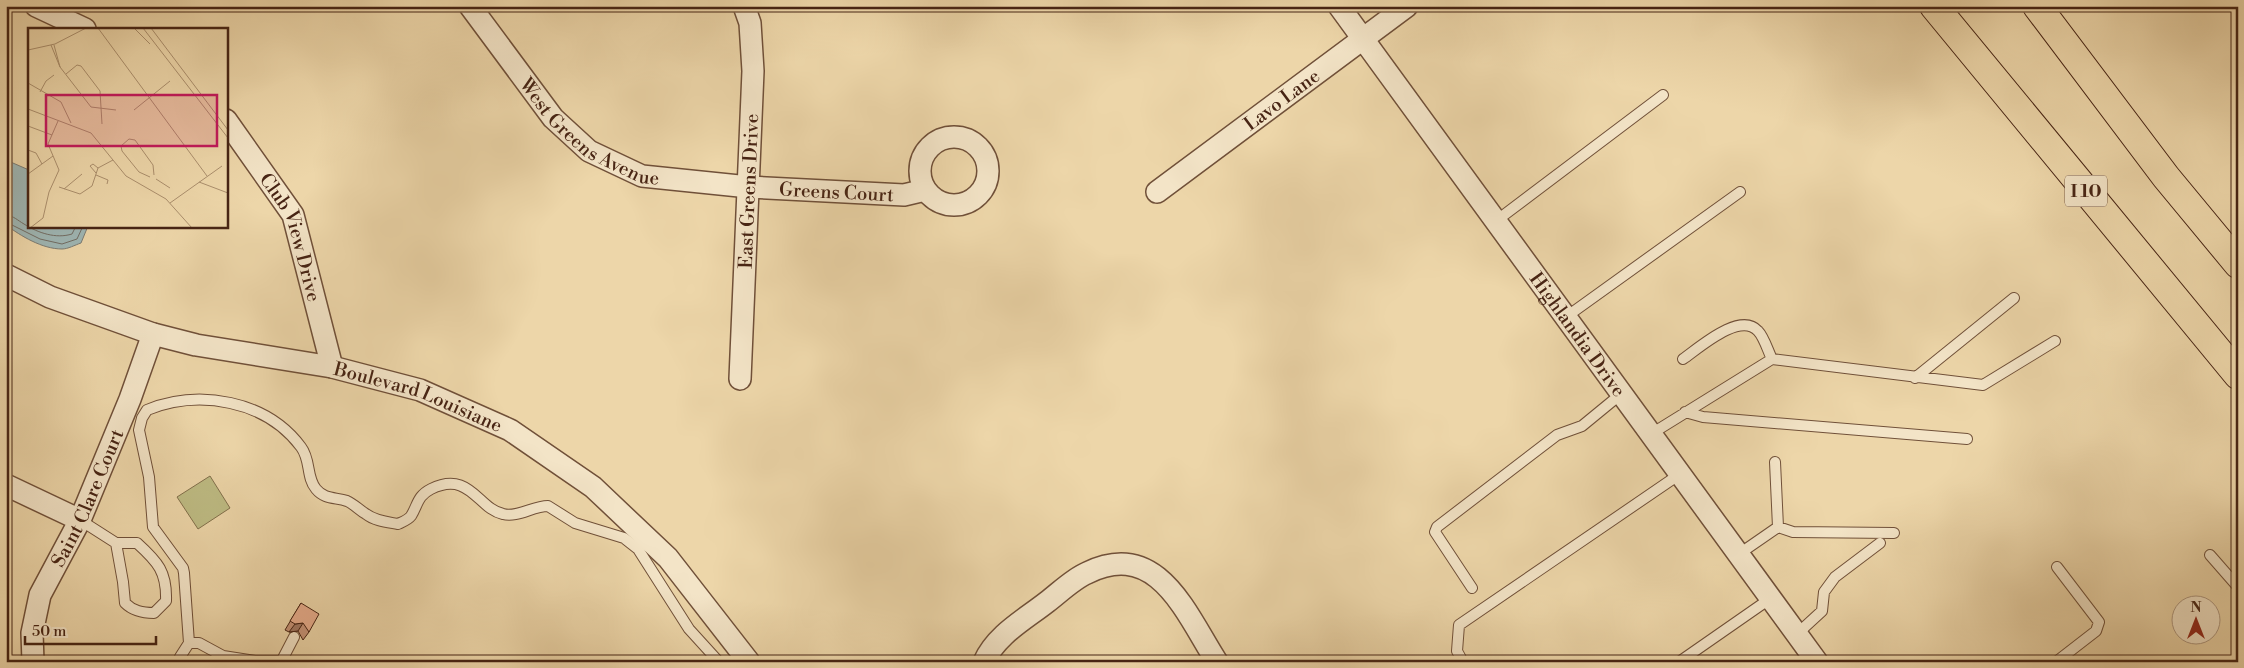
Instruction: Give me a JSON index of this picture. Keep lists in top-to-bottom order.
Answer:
{
  "streets": {
    "highway": ["I 10"],
    "street": [
      "Lavo Lane",
      "West Greens Avenue",
      "East Greens Drive",
      "Greens Court",
      "Club View Drive",
      "Highlandia Drive",
      "Boulevard Louisiane",
      "Saint Clare Court"
    ]
  },
  "crossings": [
    ["Lavo Lane", "Highlandia Drive"],
    ["West Greens Avenue", "East Greens Drive"],
    ["West Greens Avenue", "Greens Court"],
    ["East Greens Drive", "Greens Court"],
    ["Club View Drive", "Boulevard Louisiane"],
    ["Boulevard Louisiane", "Saint Clare Court"]
  ],
  "scale_bar": "50 m",
  "north": "top"
}
